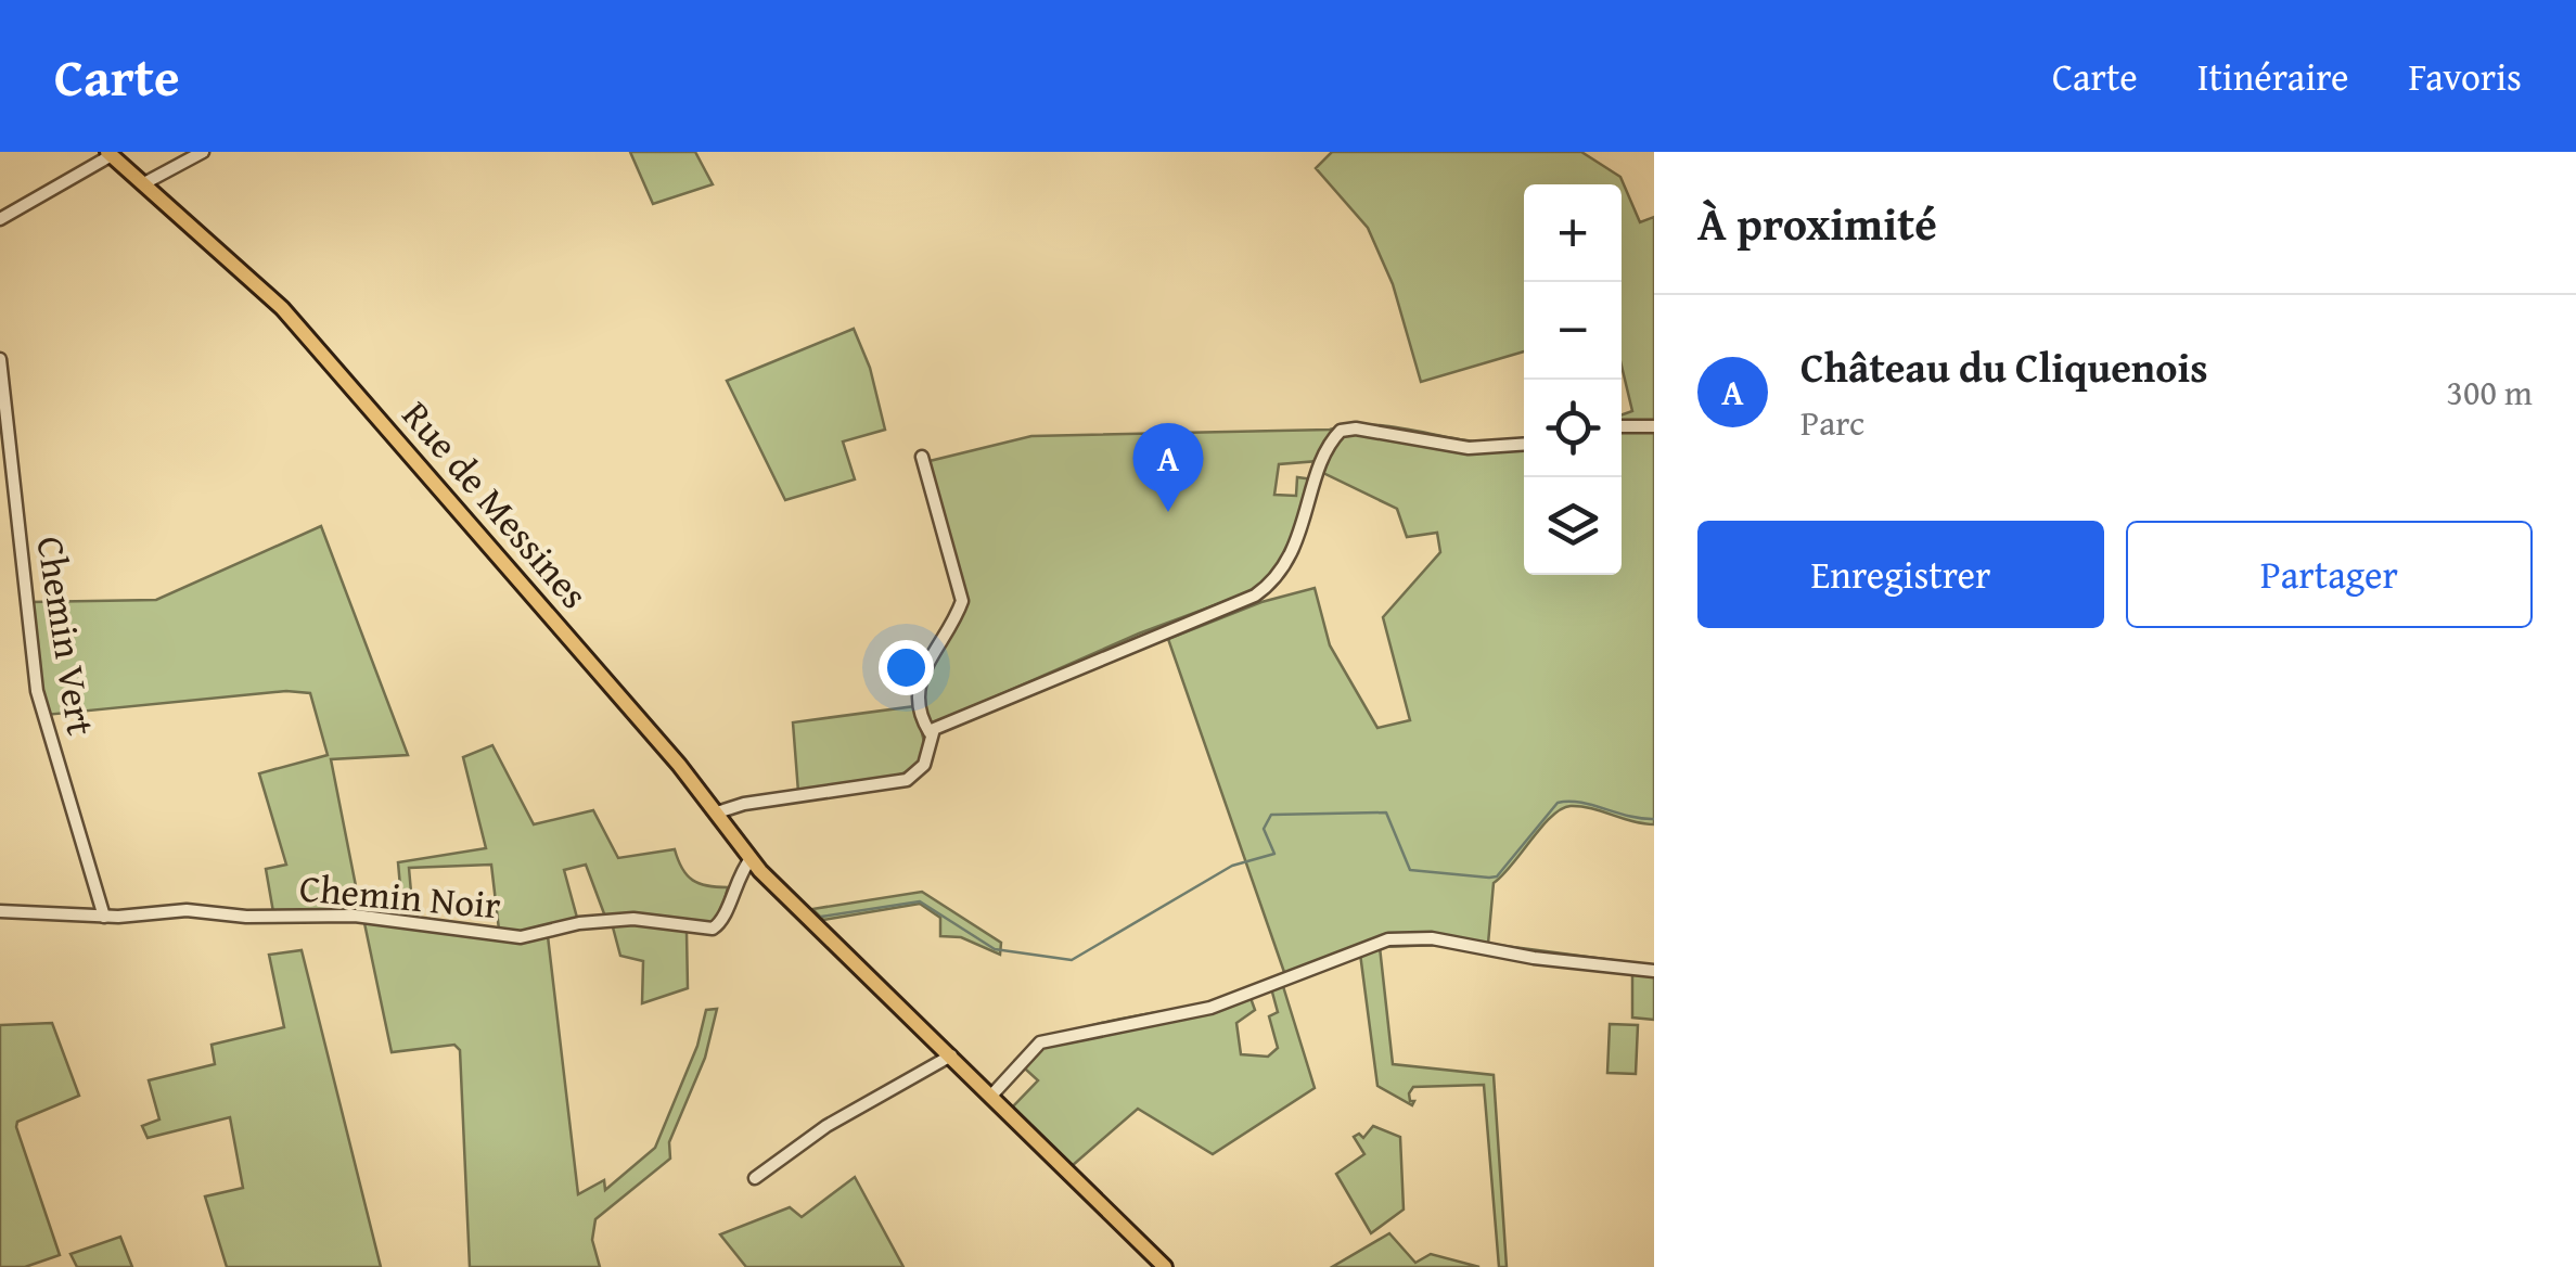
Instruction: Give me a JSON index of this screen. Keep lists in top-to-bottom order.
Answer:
{
  "streets": {
    "main road": ["Rue de Messines"],
    "street": ["Chemin Vert", "Chemin Noir"]
  },
  "crossings": [
    ["Rue de Messines", "Chemin Noir"],
    ["Chemin Vert", "Chemin Noir"]
  ],
  "page": {
    "header": "Carte",
    "nav": ["Carte", "Itinéraire", "Favoris"],
    "heading": "À proximité",
    "map_buttons": ["+", "−"],
    "list": [
      {
        "mark": "A",
        "name": "Château du Cliquenois",
        "note": "Parc",
        "value": "300 m"
      }
    ],
    "pins": "A",
    "buttons": ["Enregistrer", "Partager"]
  }
}
